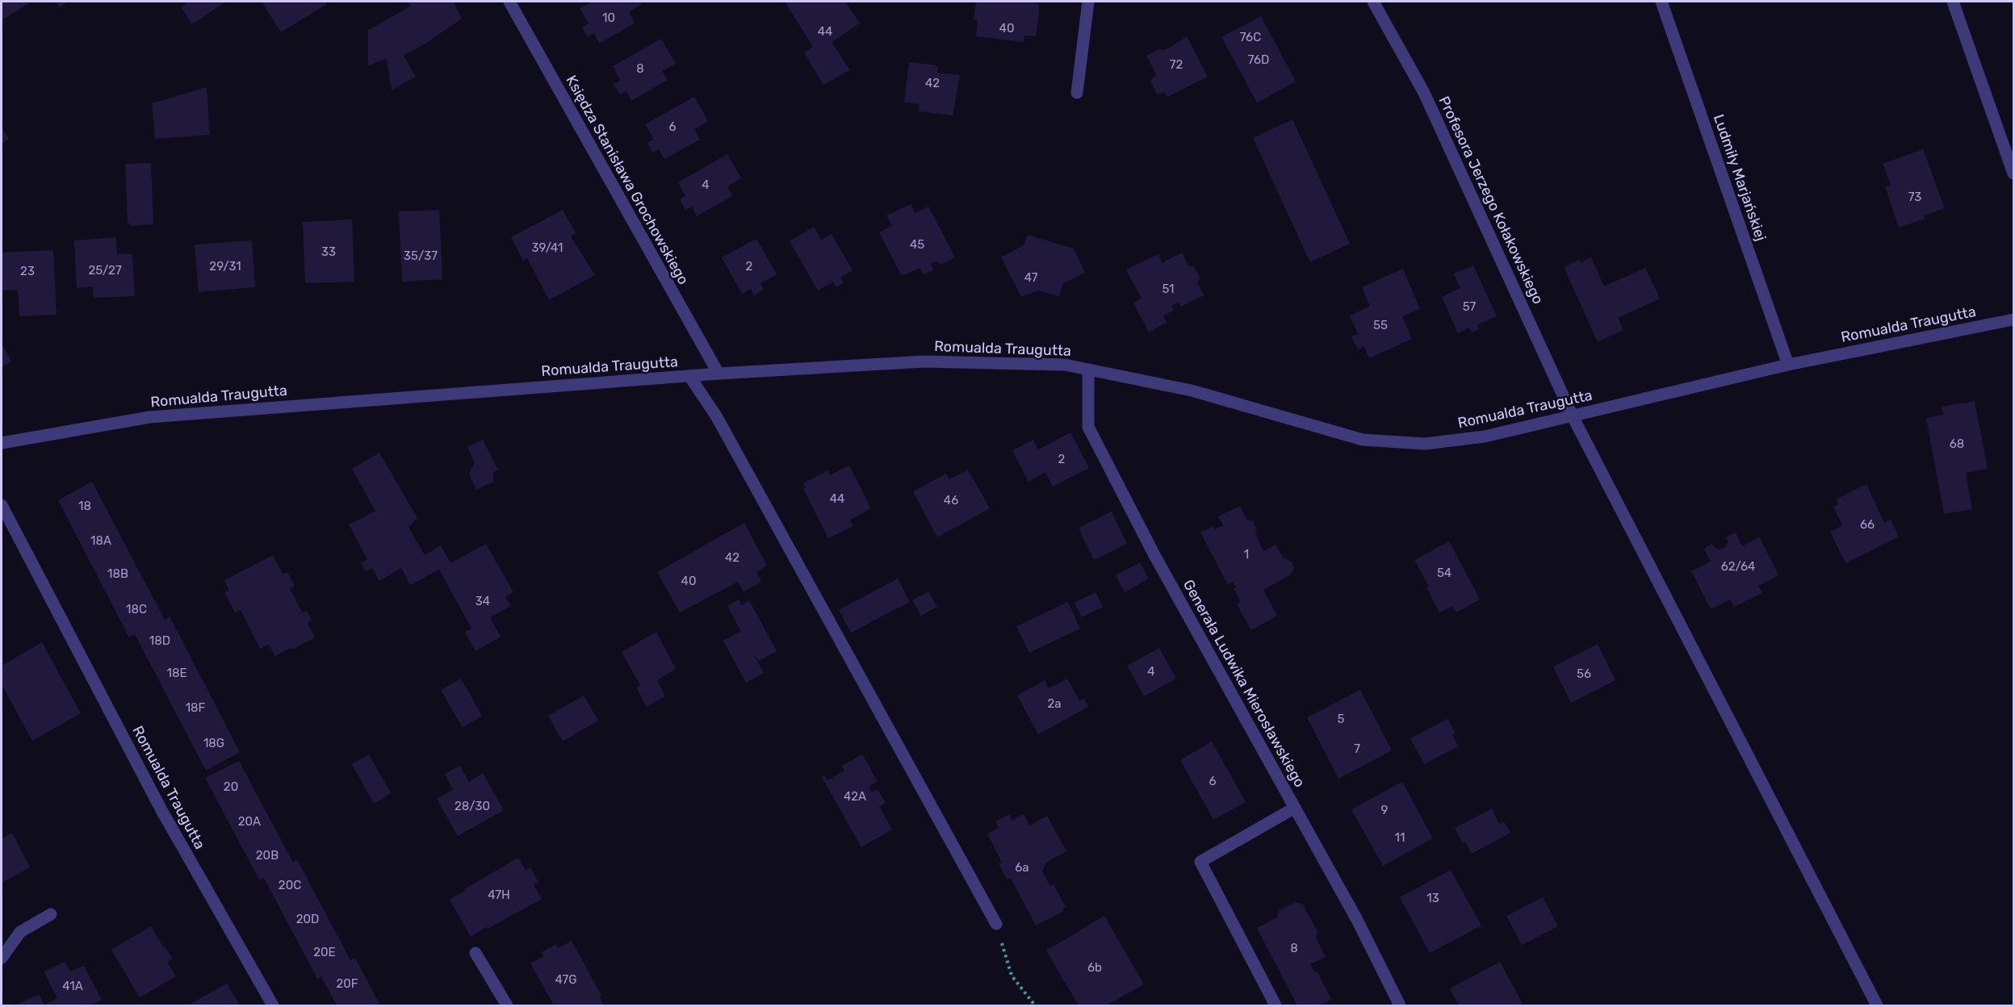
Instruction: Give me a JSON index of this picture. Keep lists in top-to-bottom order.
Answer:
{
  "streets": {
    "street": [
      "Ludmiły Marjańskiej",
      "Księdza Stanisława Grochowskiego",
      "Profesora Jerzego Kołakowskiego",
      "Romualda Traugutta",
      "Generała Ludwika Mierosławskiego"
    ]
  },
  "crossings": [
    ["Ludmiły Marjańskiej", "Romualda Traugutta"],
    ["Księdza Stanisława Grochowskiego", "Romualda Traugutta"],
    ["Profesora Jerzego Kołakowskiego", "Romualda Traugutta"],
    ["Romualda Traugutta", "Generała Ludwika Mierosławskiego"]
  ],
  "house_numbers": [
    "10",
    "40",
    "44",
    "76C",
    "76D",
    "72",
    "8",
    "42",
    "6",
    "4",
    "73",
    "45",
    "39/41",
    "33",
    "35/37",
    "29/31",
    "2",
    "25/27",
    "23",
    "47",
    "51",
    "57",
    "55",
    "68",
    "2",
    "44",
    "46",
    "18",
    "66",
    "18A",
    "1",
    "42",
    "62/64",
    "54",
    "18B",
    "40",
    "34",
    "18C",
    "18D",
    "4",
    "18E",
    "56",
    "2a",
    "18F",
    "5",
    "18G",
    "7",
    "6",
    "20",
    "42A",
    "28/30",
    "9",
    "20A",
    "11",
    "20B",
    "6a",
    "20C",
    "47H",
    "13",
    "20D",
    "8",
    "20E",
    "6b",
    "47G",
    "20F",
    "41A"
  ]
}
